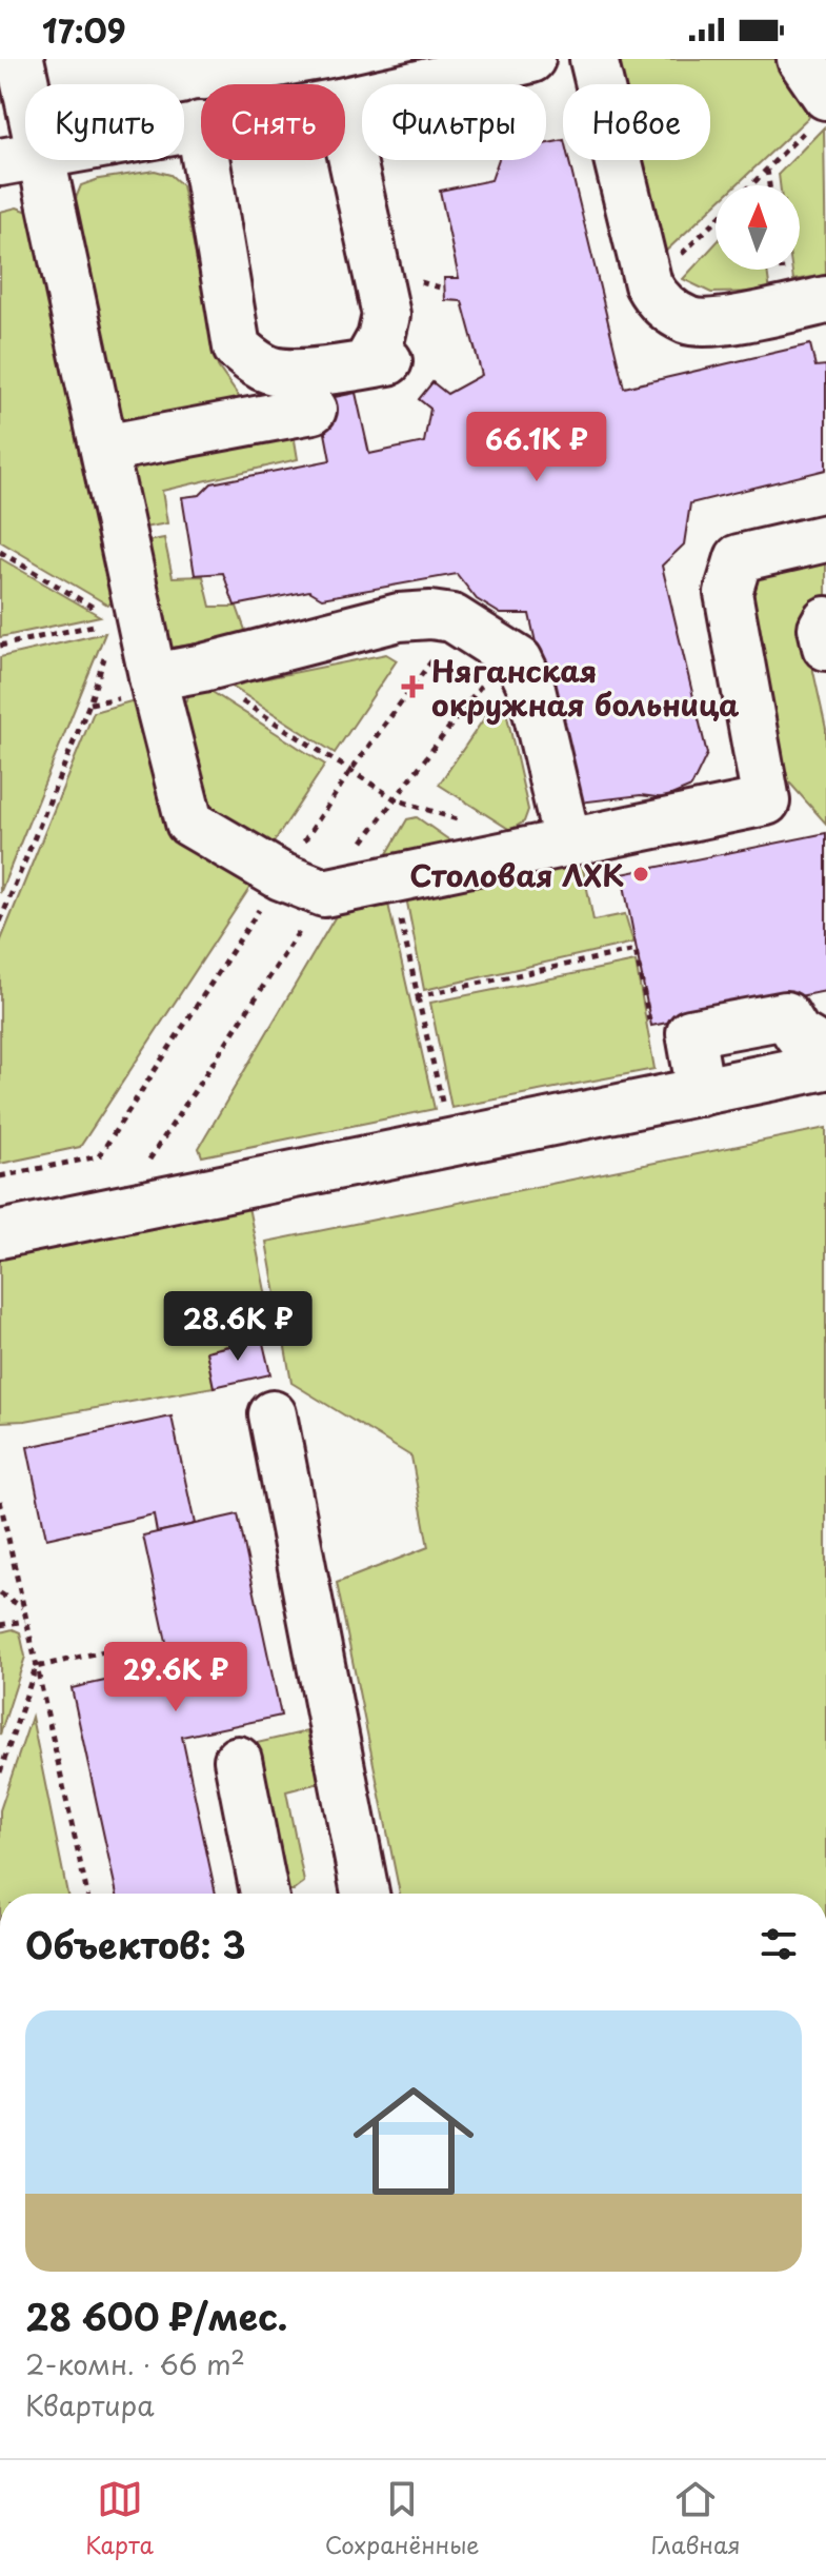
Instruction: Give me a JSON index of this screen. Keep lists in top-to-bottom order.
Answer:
{
  "places": {
    "health": ["Няганская окружная больница"],
    "other": ["Столовая ЛХК"]
  },
  "north": "top",
  "page": {
    "status": "17:09",
    "chip": [
      "Купить",
      "Снять",
      "Фильтры",
      "Новое"
    ],
    "price": ["66.1K ₽", "28.6K ₽", "29.6K ₽"],
    "heading": "Объектов: 3",
    "list": [
      {
        "name": "28 600 ₽/мес.",
        "note": "2-комн. · 66 m² · Квартира"
      }
    ],
    "tabs": ["Карта", "Сохранённые", "Главная"]
  }
}
